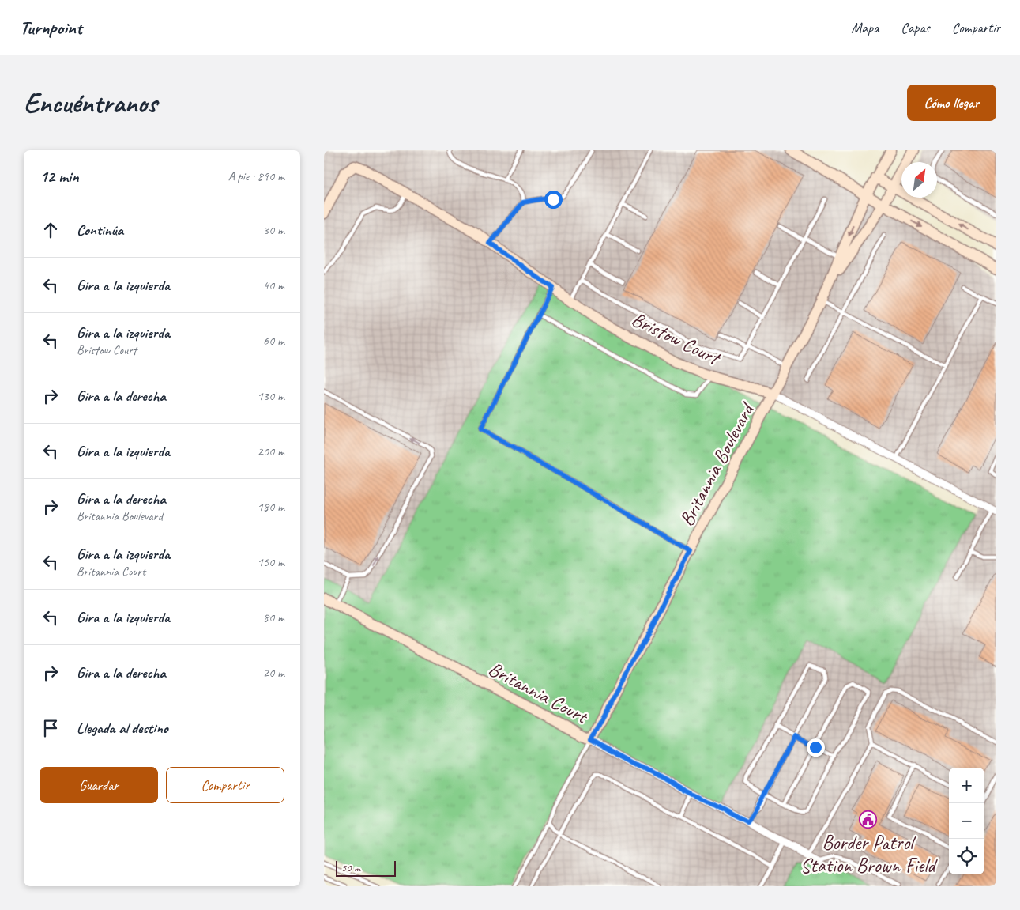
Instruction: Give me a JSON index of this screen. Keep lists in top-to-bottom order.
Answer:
{
  "streets": {
    "street": ["Bristow Court", "Britannia Boulevard", "Britannia Court"]
  },
  "crossings": [
    ["Bristow Court", "Britannia Boulevard"],
    ["Britannia Boulevard", "Britannia Court"]
  ],
  "places": {
    "public building": ["Border Patrol Station Brown Field"]
  },
  "scale_bar": "50 m",
  "north": "top right",
  "page": {
    "header": "Turnpoint",
    "nav": ["Mapa", "Capas", "Compartir"],
    "buttons": [
      "Cómo llegar",
      ["Guardar", "Compartir"]
    ],
    "title": "Encuéntranos",
    "heading": ["12 min", "A pie · 890 m"],
    "list": [
      ["Continúa", "30 m"],
      ["Gira a la izquierda", "40 m"],
      ["Gira a la izquierda", "Bristow Court", "60 m"],
      ["Gira a la derecha", "130 m"],
      ["Gira a la izquierda", "200 m"],
      ["Gira a la derecha", "Britannia Boulevard", "180 m"],
      ["Gira a la izquierda", "Britannia Court", "150 m"],
      ["Gira a la izquierda", "80 m"],
      ["Gira a la derecha", "20 m"],
      "Llegada al destino"
    ],
    "map_buttons": ["+", "−"],
    "scale": "50 m"
  }
}
